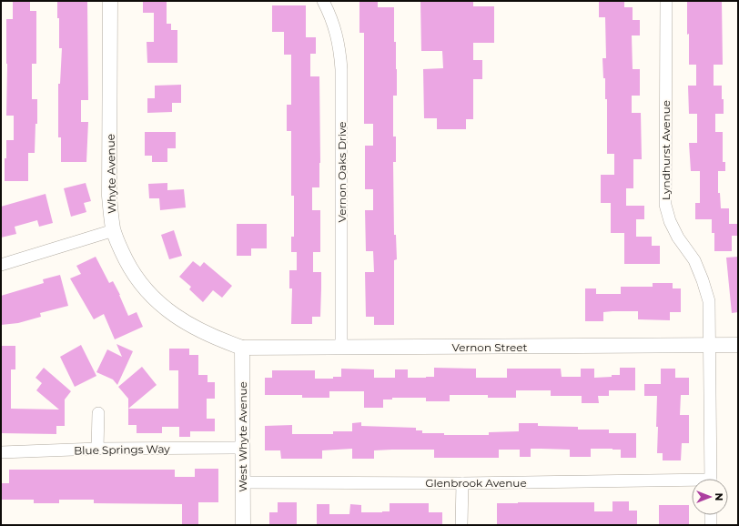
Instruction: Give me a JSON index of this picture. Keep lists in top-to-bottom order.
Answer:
{
  "streets": {
    "street": [
      "Lyndhurst Avenue",
      "Vernon Oaks Drive",
      "Whyte Avenue",
      "Vernon Street",
      "West Whyte Avenue",
      "Blue Springs Way",
      "Glenbrook Avenue"
    ]
  },
  "crossings": [
    ["Lyndhurst Avenue", "Vernon Street"],
    ["Vernon Oaks Drive", "Vernon Street"],
    ["Whyte Avenue", "Vernon Street"],
    ["Whyte Avenue", "West Whyte Avenue"],
    ["Vernon Street", "West Whyte Avenue"],
    ["West Whyte Avenue", "Blue Springs Way"],
    ["West Whyte Avenue", "Glenbrook Avenue"]
  ],
  "north": "right"
}
